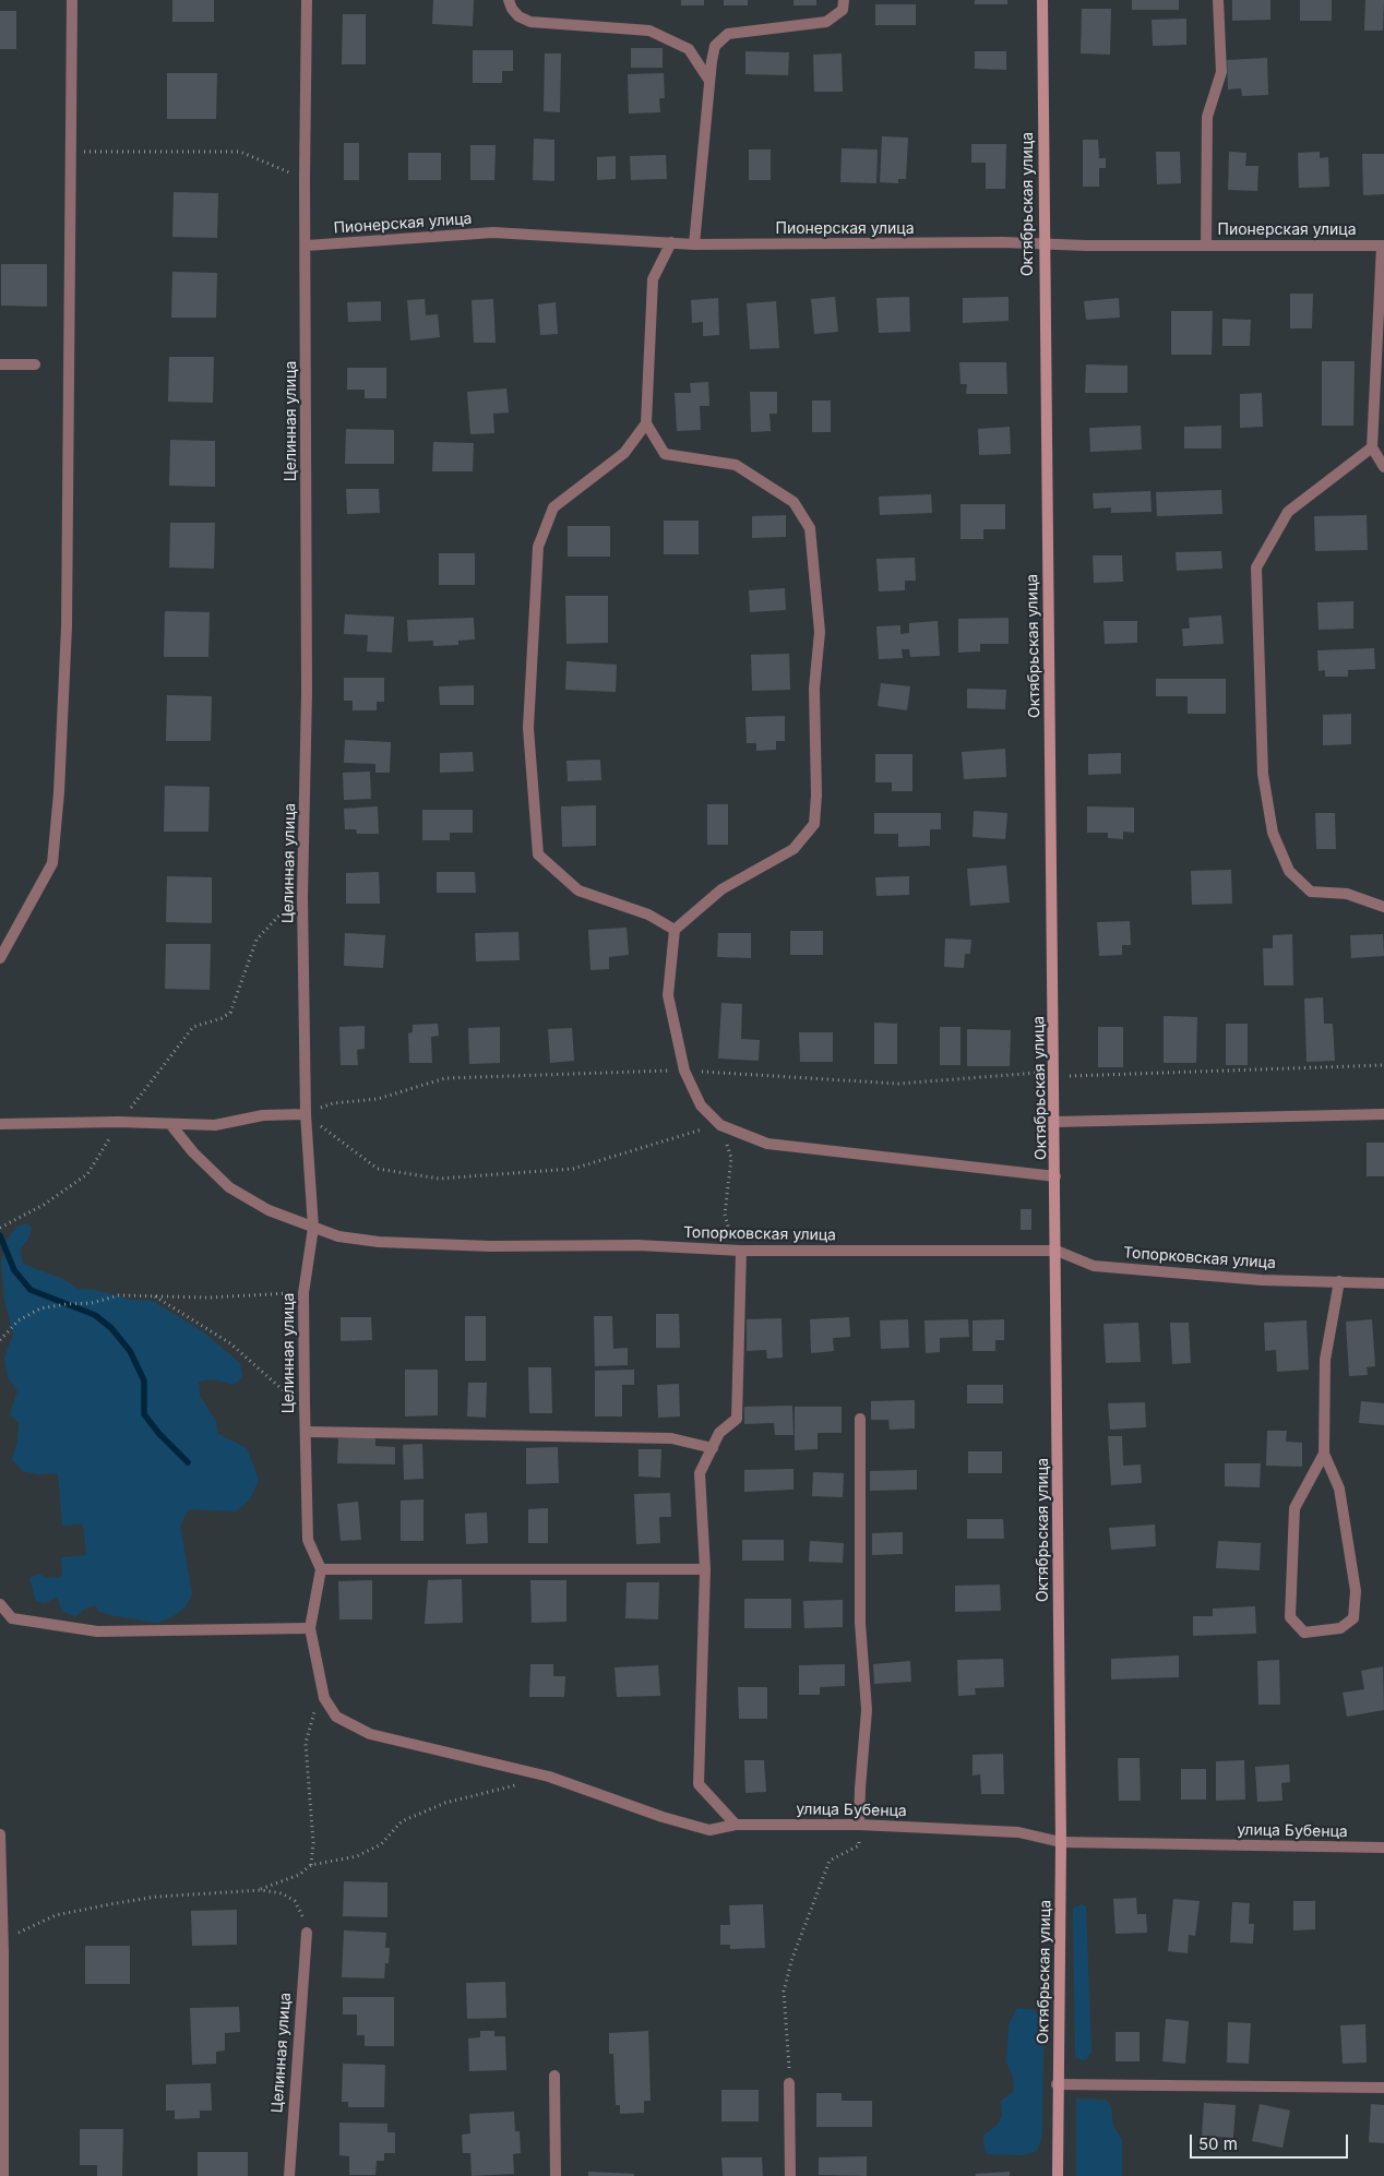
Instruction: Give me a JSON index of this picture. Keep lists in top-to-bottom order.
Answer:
{
  "streets": {
    "street": [
      "Октябрьская улица",
      "Пионерская улица",
      "Целинная улица",
      "Топорковская улица",
      "улица Бубенца"
    ]
  },
  "crossings": [
    ["Октябрьская улица", "Пионерская улица"],
    ["Октябрьская улица", "Топорковская улица"],
    ["Октябрьская улица", "улица Бубенца"],
    ["Пионерская улица", "Целинная улица"],
    ["Целинная улица", "Топорковская улица"]
  ],
  "scale_bar": "50 m"
}
